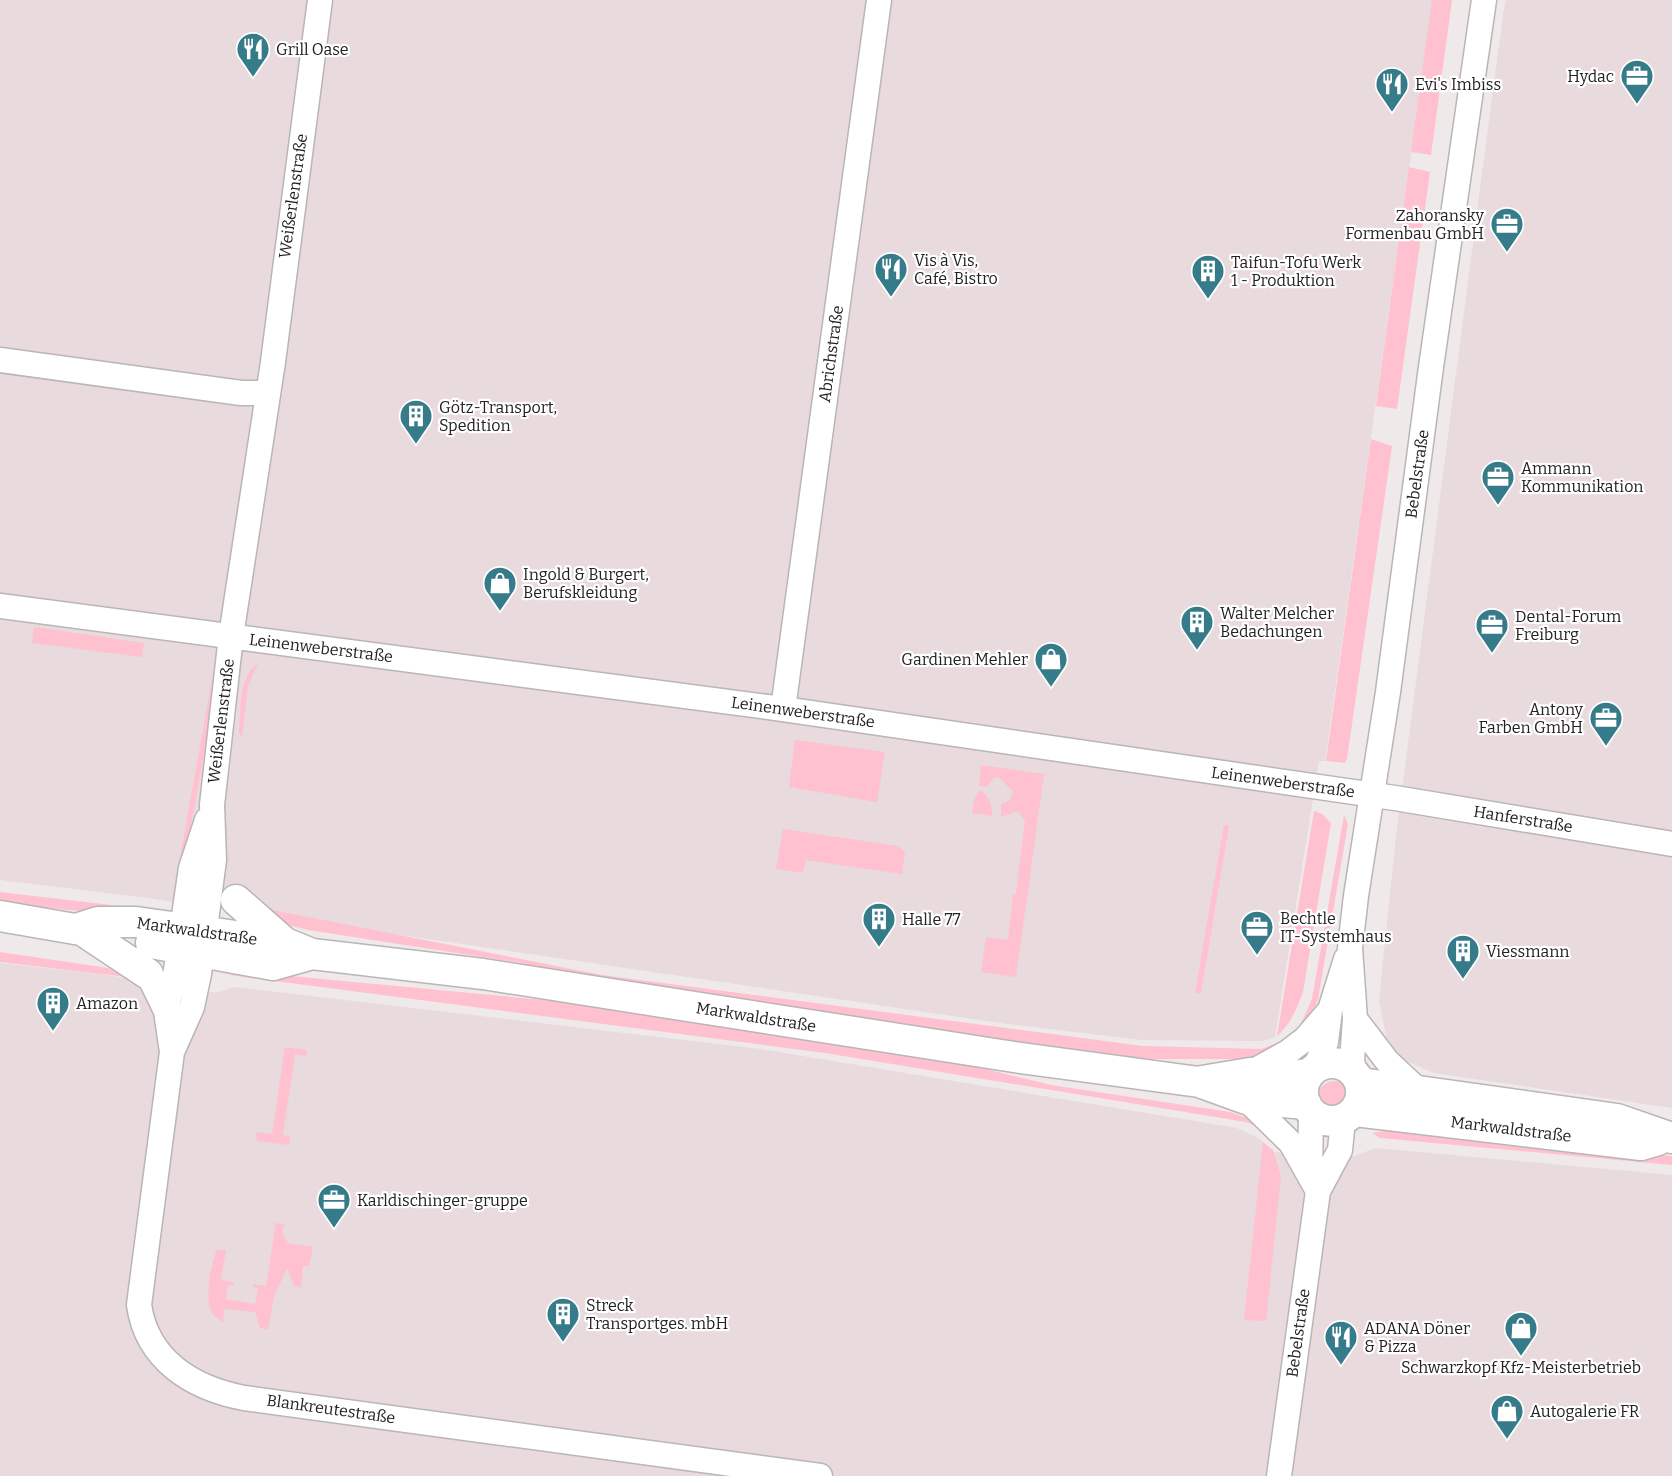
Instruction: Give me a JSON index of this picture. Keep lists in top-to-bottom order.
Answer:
{
  "streets": {
    "main road": ["Markwaldstraße"],
    "street": [
      "Weißerlenstraße",
      "Abrichstraße",
      "Bebelstraße",
      "Leinenweberstraße",
      "Hanferstraße",
      "Blankreutestraße"
    ]
  },
  "crossings": [
    ["Weißerlenstraße", "Leinenweberstraße"],
    ["Weißerlenstraße", "Markwaldstraße"],
    ["Weißerlenstraße", "Blankreutestraße"],
    ["Abrichstraße", "Leinenweberstraße"],
    ["Bebelstraße", "Leinenweberstraße"],
    ["Bebelstraße", "Hanferstraße"],
    ["Bebelstraße", "Markwaldstraße"],
    ["Leinenweberstraße", "Hanferstraße"],
    ["Markwaldstraße", "Blankreutestraße"]
  ],
  "places": {
    "restaurant": [
      "Grill Oase",
      "Evi's Imbiss",
      "Vis à Vis, Café, Bistro",
      "ADANA Döner & Pizza"
    ],
    "office": [
      "Hydac",
      "Zahoransky Formenbau GmbH",
      "Ammann Kommunikation",
      "Dental-Forum Freiburg",
      "Antony Farben GmbH",
      "Bechtle IT-Systemhaus",
      "Karldischinger-gruppe"
    ],
    "building": [
      "Taifun-Tofu Werk 1 - Produktion",
      "Götz-Transport, Spedition",
      "Walter Melcher Bedachungen",
      "Halle 77",
      "Viessmann",
      "Amazon",
      "Streck Transportges. mbH"
    ],
    "shop": [
      "Ingold & Burgert, Berufskleidung",
      "Gardinen Mehler",
      "Schwarzkopf Kfz-Meisterbetrieb",
      "Autogalerie FR"
    ]
  }
}
